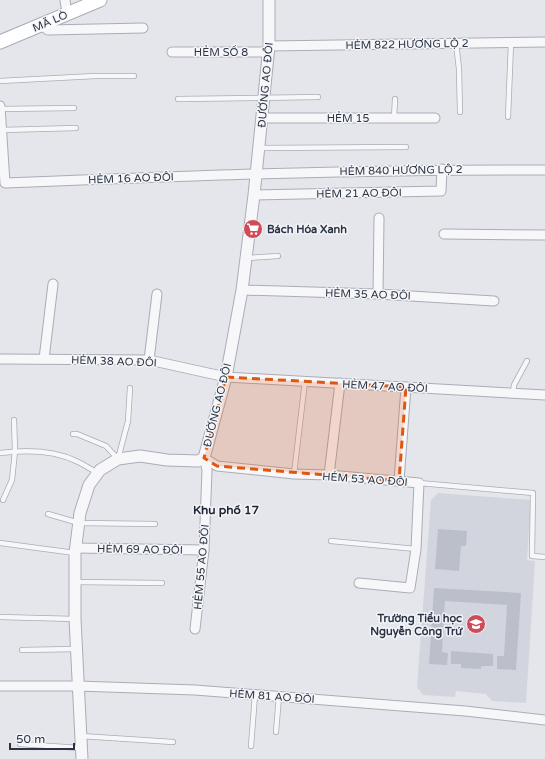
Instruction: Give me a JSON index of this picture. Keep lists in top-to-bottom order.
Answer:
{
  "streets": {
    "main road": ["MÃ LÒ"],
    "street": [
      "HẺM 822 HƯƠNG LỘ 2",
      "HẺM SỐ 8",
      "ĐƯỜNG AO ĐÔI",
      "HẺM 15",
      "HẺM 840 HƯƠNG LỘ 2",
      "HẺM 16 AO ĐÔI",
      "HẺM 21 AO ĐÔI",
      "HẺM 35 AO ĐÔI",
      "HẺM 38 AO ĐÔI",
      "HẺM 47 AO ĐÔI",
      "HẺM 53 AO ĐÔI",
      "HẺM 69 AO ĐÔI",
      "HẺM 55 AO ĐÔI",
      "HẺM 81 AO ĐÔI"
    ]
  },
  "crossings": [
    ["HẺM 822 HƯƠNG LỘ 2", "HẺM SỐ 8"],
    ["HẺM 822 HƯƠNG LỘ 2", "ĐƯỜNG AO ĐÔI"],
    ["HẺM SỐ 8", "ĐƯỜNG AO ĐÔI"],
    ["ĐƯỜNG AO ĐÔI", "HẺM 15"],
    ["ĐƯỜNG AO ĐÔI", "HẺM 840 HƯƠNG LỘ 2"],
    ["ĐƯỜNG AO ĐÔI", "HẺM 16 AO ĐÔI"],
    ["ĐƯỜNG AO ĐÔI", "HẺM 21 AO ĐÔI"],
    ["ĐƯỜNG AO ĐÔI", "HẺM 35 AO ĐÔI"],
    ["ĐƯỜNG AO ĐÔI", "HẺM 38 AO ĐÔI"],
    ["ĐƯỜNG AO ĐÔI", "HẺM 47 AO ĐÔI"],
    ["ĐƯỜNG AO ĐÔI", "HẺM 53 AO ĐÔI"],
    ["ĐƯỜNG AO ĐÔI", "HẺM 69 AO ĐÔI"],
    ["ĐƯỜNG AO ĐÔI", "HẺM 55 AO ĐÔI"],
    ["ĐƯỜNG AO ĐÔI", "HẺM 81 AO ĐÔI"],
    ["HẺM 840 HƯƠNG LỘ 2", "HẺM 16 AO ĐÔI"],
    ["HẺM 840 HƯƠNG LỘ 2", "HẺM 21 AO ĐÔI"],
    ["HẺM 38 AO ĐÔI", "HẺM 47 AO ĐÔI"],
    ["HẺM 53 AO ĐÔI", "HẺM 55 AO ĐÔI"],
    ["HẺM 69 AO ĐÔI", "HẺM 55 AO ĐÔI"]
  ],
  "districts": ["Khu phố 17"],
  "places": {
    "supermarket": ["Bách Hóa Xanh"],
    "school or university": ["Trường Tiểu học Nguyễn Công Trứ"]
  },
  "scale_bar": "50 m"
}
